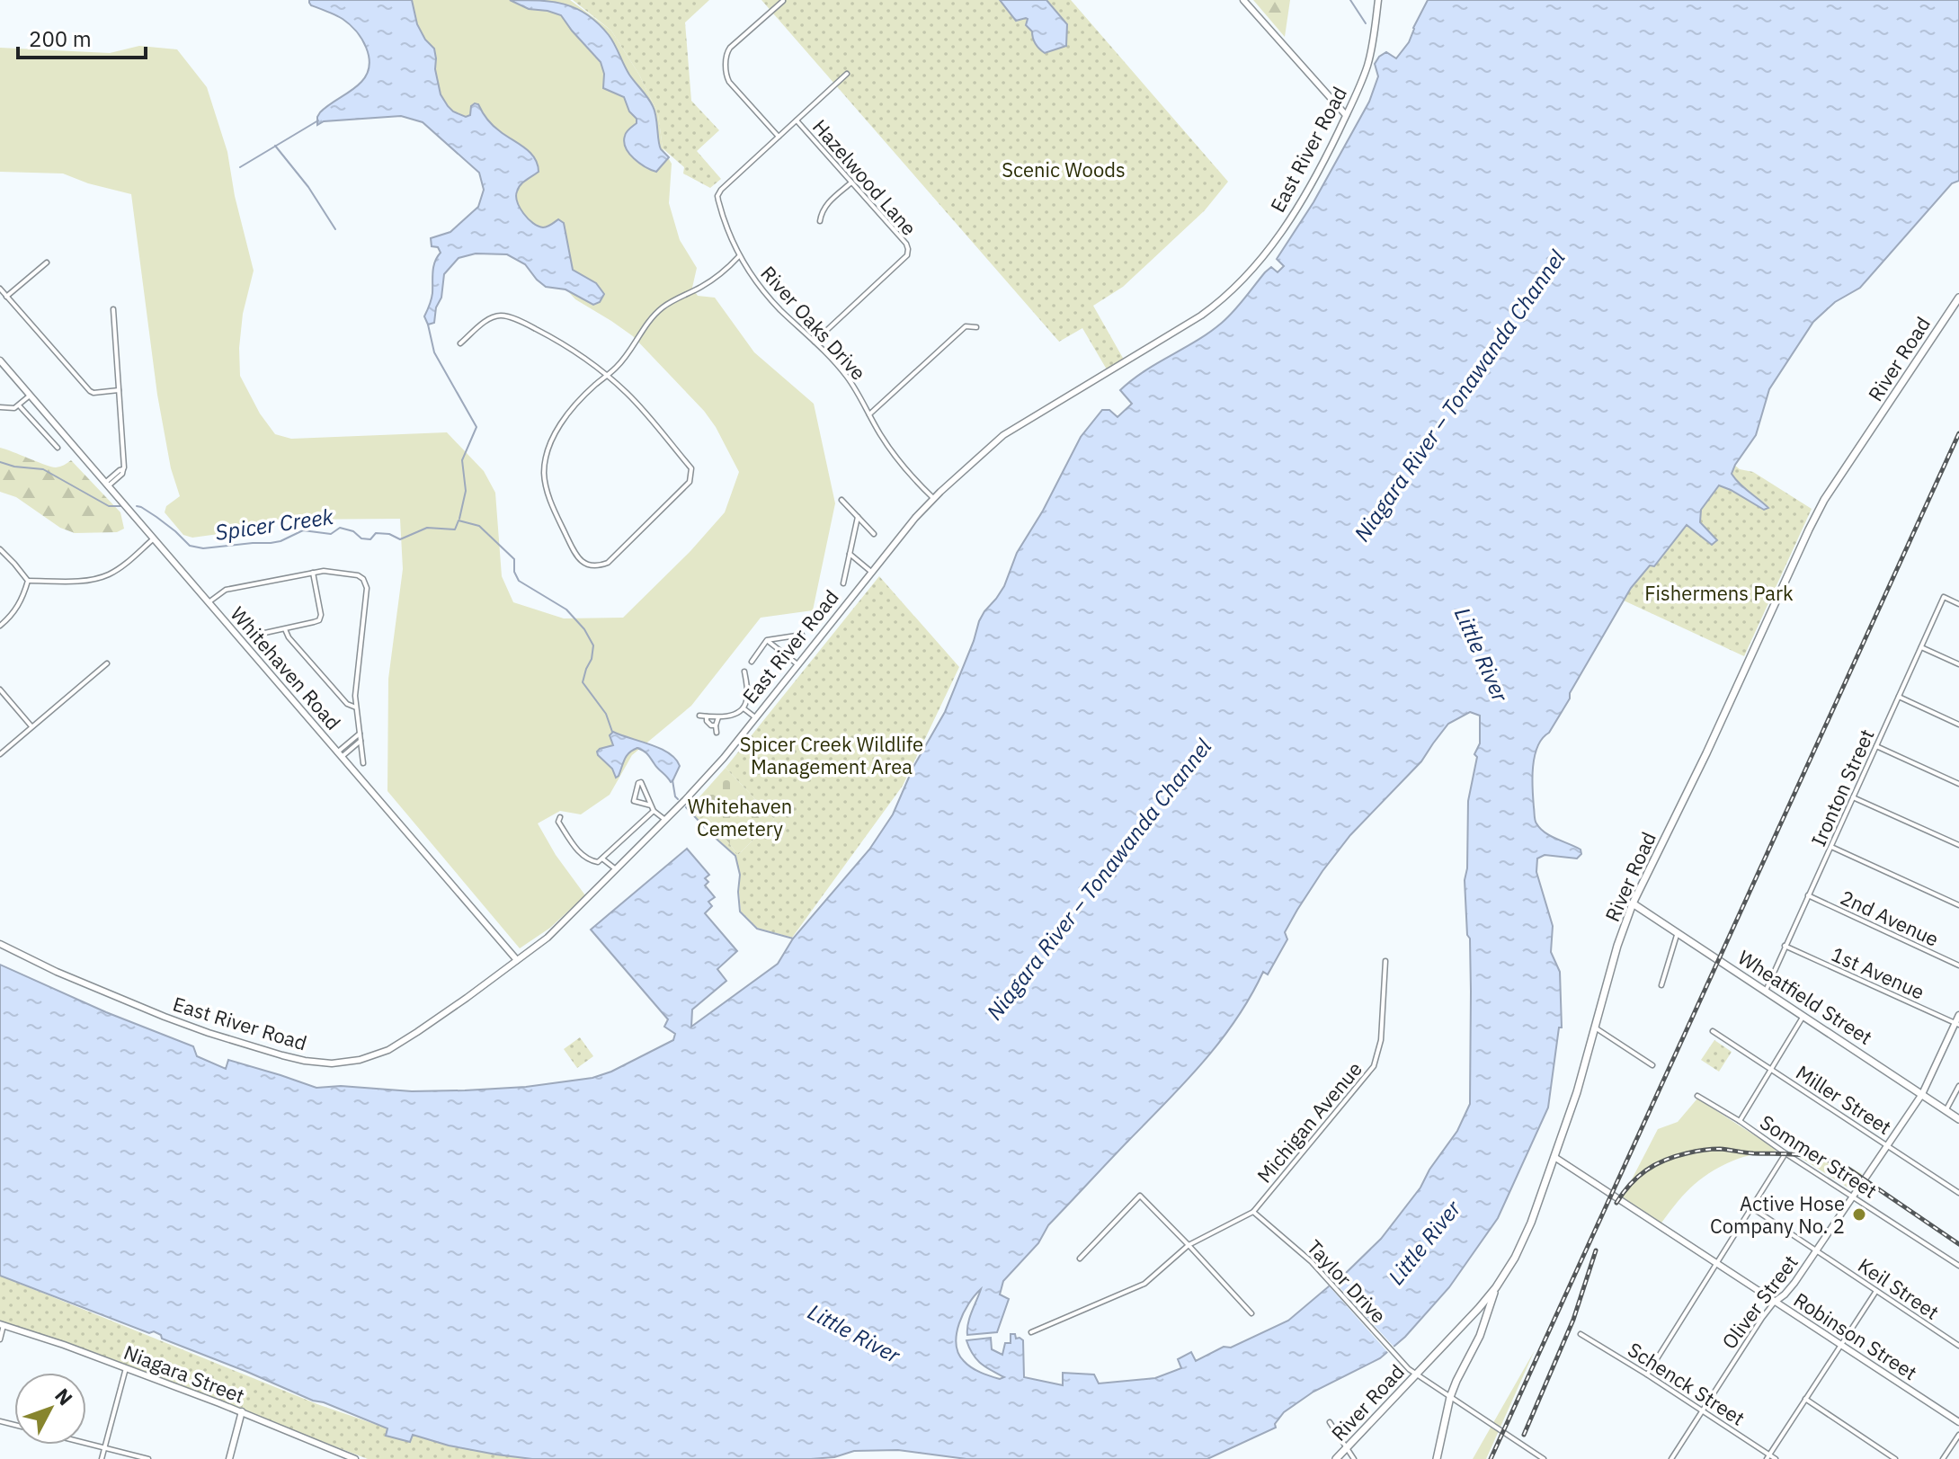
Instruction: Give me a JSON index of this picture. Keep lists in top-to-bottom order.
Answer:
{
  "streets": {
    "main road": [
      "East River Road",
      "River Road",
      "Whitehaven Road",
      "Wheatfield Street",
      "Oliver Street",
      "Robinson Street",
      "Niagara Street"
    ],
    "street": [
      "Hazelwood Lane",
      "River Oaks Drive",
      "Ironton Street",
      "2nd Avenue",
      "1st Avenue",
      "Miller Street",
      "Michigan Avenue",
      "Sommer Street",
      "Taylor Drive",
      "Keil Street",
      "Schenck Street"
    ]
  },
  "crossings": [
    ["East River Road", "River Oaks Drive"],
    ["East River Road", "Whitehaven Road"],
    ["Hazelwood Lane", "River Oaks Drive"],
    ["River Road", "Wheatfield Street"],
    ["River Road", "Taylor Drive"],
    ["River Road", "Robinson Street"],
    ["Ironton Street", "2nd Avenue"],
    ["Ironton Street", "1st Avenue"],
    ["Ironton Street", "Wheatfield Street"],
    ["1st Avenue", "Oliver Street"],
    ["Wheatfield Street", "Oliver Street"],
    ["Miller Street", "Oliver Street"],
    ["Michigan Avenue", "Taylor Drive"],
    ["Sommer Street", "Oliver Street"],
    ["Keil Street", "Oliver Street"],
    ["Oliver Street", "Robinson Street"],
    ["Oliver Street", "Schenck Street"]
  ],
  "water": ["Niagara River – Tonawanda Channel", "Spicer Creek", "Little River"],
  "parks": [
    "Scenic Woods",
    "Fishermens Park",
    "Spicer Creek Wildlife Management Area",
    "Whitehaven Cemetery"
  ],
  "places": ["Active Hose Company No. 2"],
  "scale_bar": "200 m",
  "north": "top right"
}
